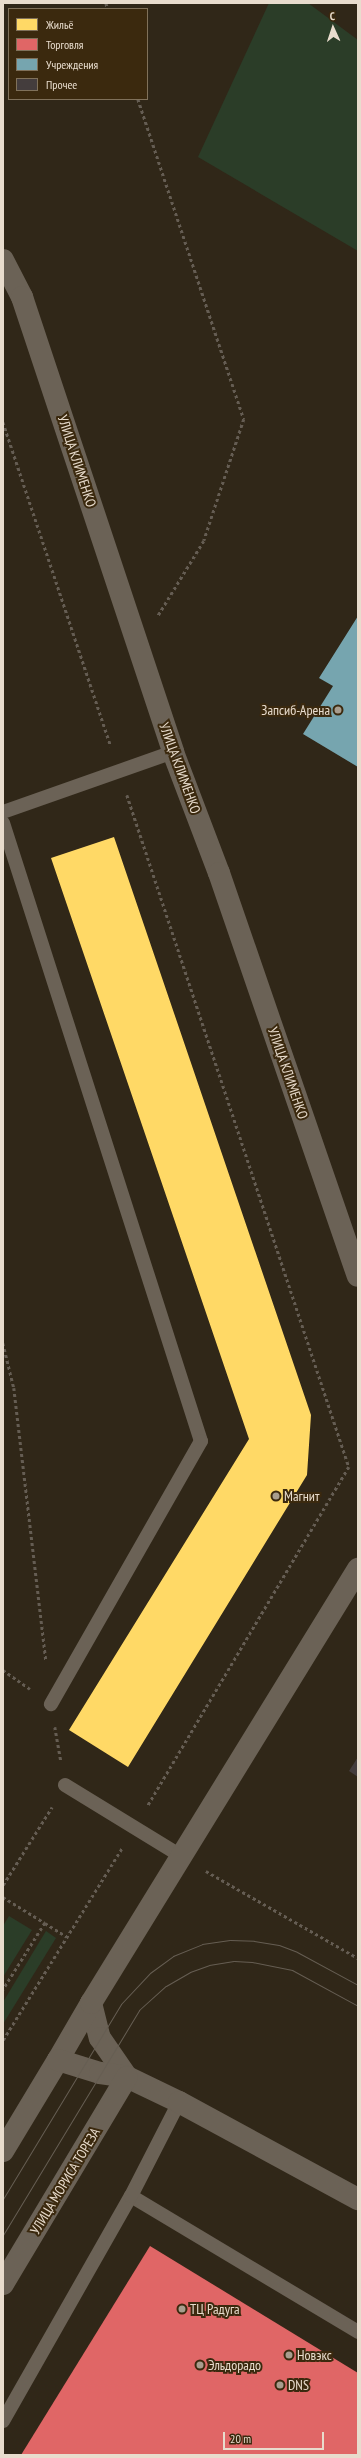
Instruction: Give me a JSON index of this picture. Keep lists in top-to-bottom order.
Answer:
{
  "streets": {
    "street": ["УЛИЦА КЛИМЕНКО", "УЛИЦА МОРИСА ТОРЕЗА"]
  },
  "places": [
    "Запсиб-Арена",
    "Магнит",
    "ТЦ Радуга",
    "Новэкс",
    "Эльдорадо",
    "DNS"
  ],
  "legend": [
    "Жильё",
    "Торговля",
    "Учреждения",
    "Прочее"
  ],
  "scale_bar": "20 m",
  "north": "top"
}
